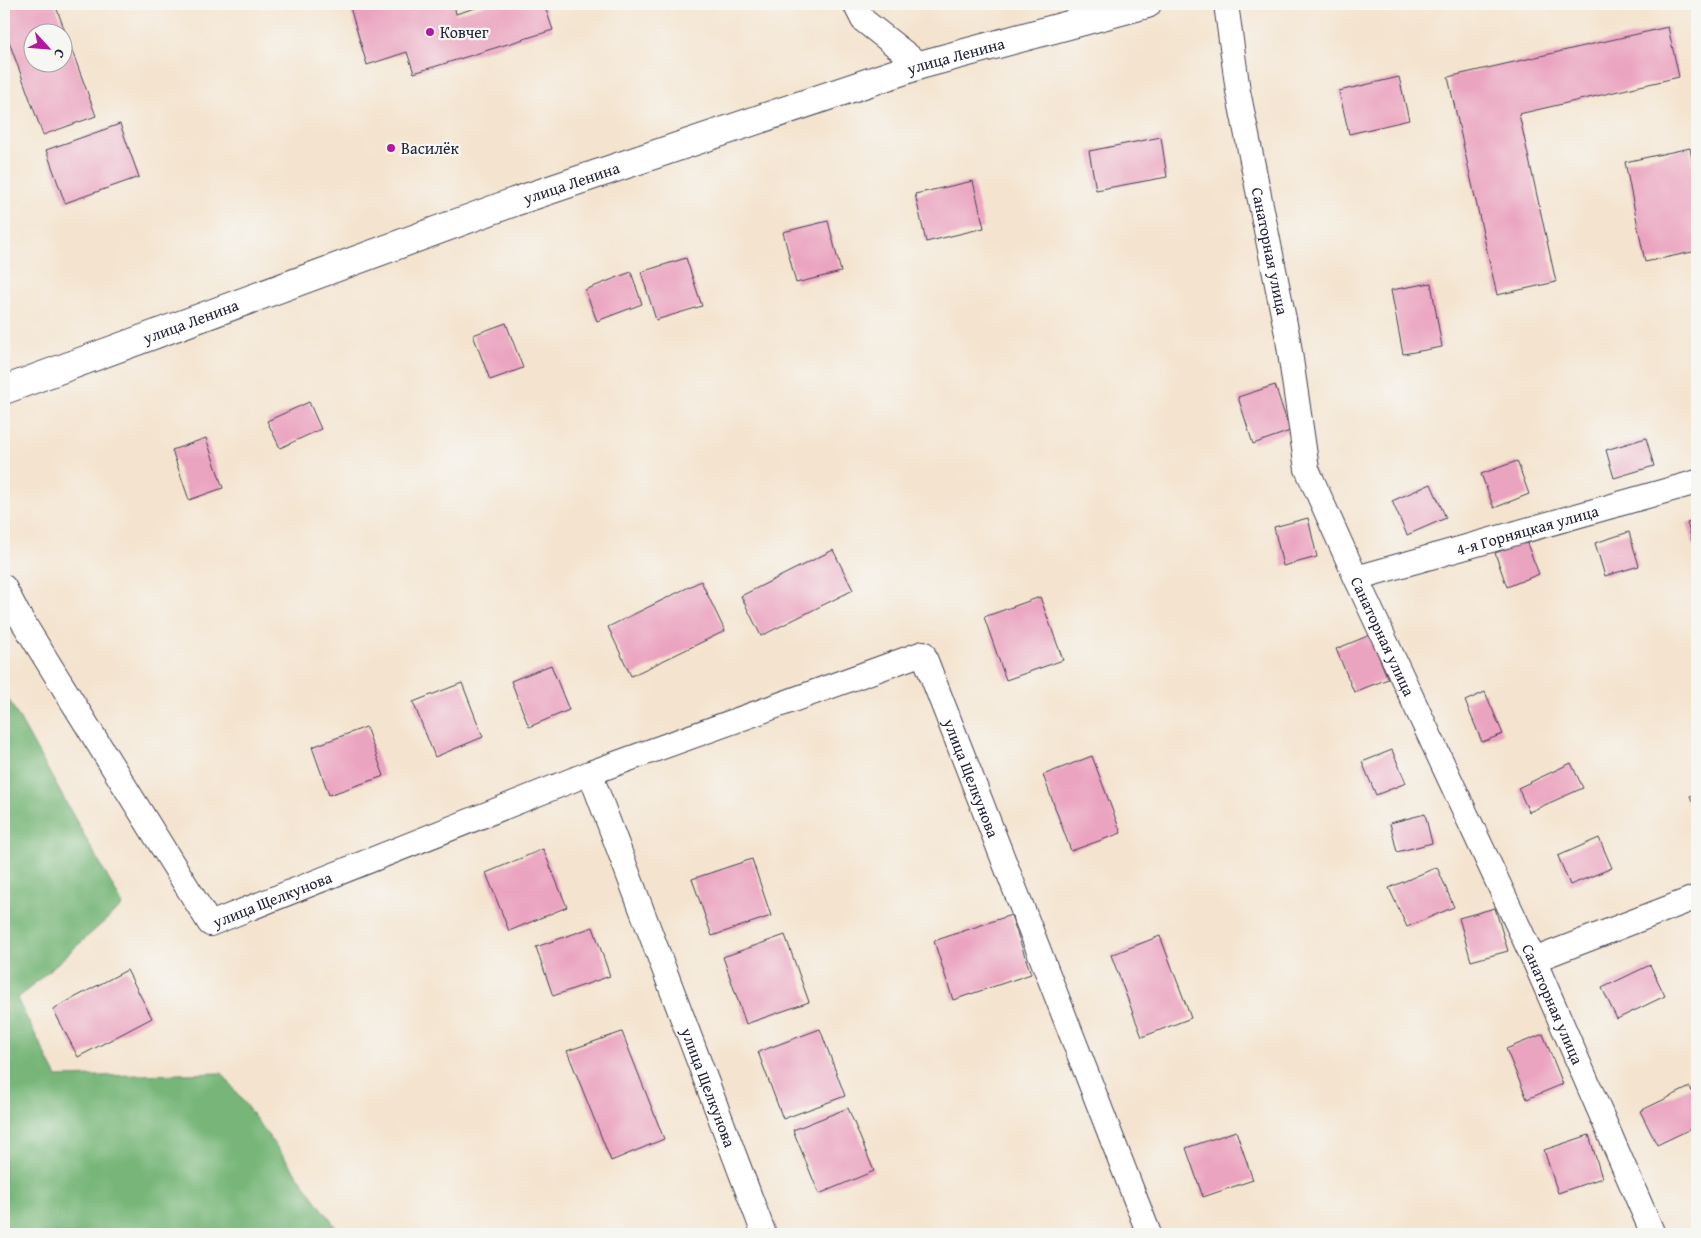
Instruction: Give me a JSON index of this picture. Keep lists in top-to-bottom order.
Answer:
{
  "streets": {
    "main road": ["улица Ленина"],
    "street": ["Санаторная улица", "4-я Горняцкая улица", "улица Щелкунова"]
  },
  "crossings": [
    ["Санаторная улица", "4-я Горняцкая улица"]
  ],
  "places": ["Ковчег", "Василёк"],
  "north": "bottom right"
}
